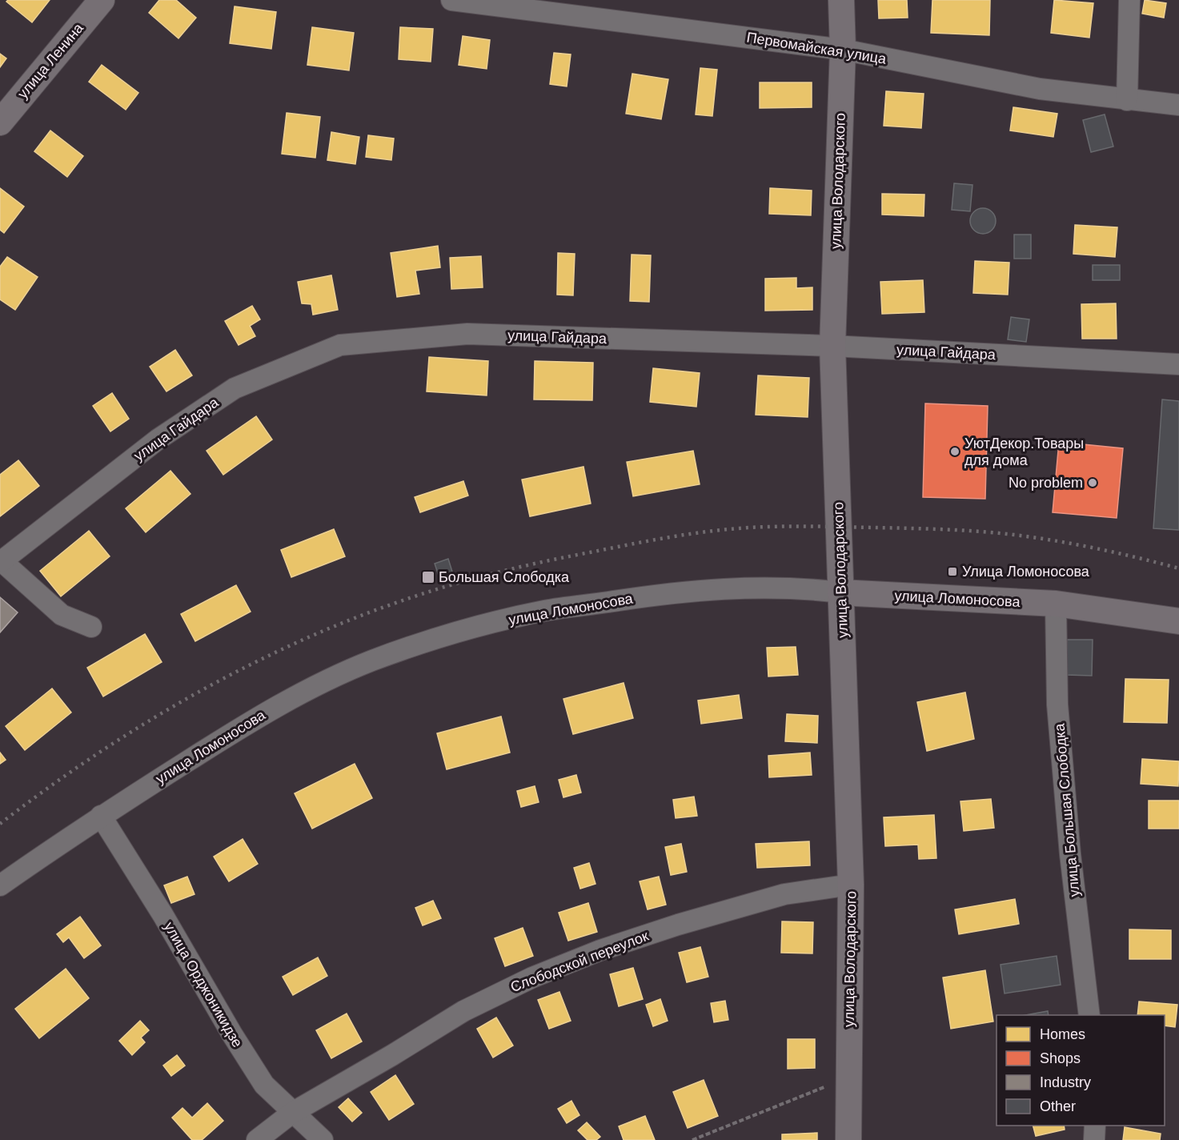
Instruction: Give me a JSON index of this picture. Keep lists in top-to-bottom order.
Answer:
{
  "streets": {
    "main road": ["улица Ленина", "улица Володарского", "улица Ломоносова"],
    "street": [
      "Первомайская улица",
      "улица Гайдара",
      "улица Большая Слободка",
      "Слободской переулок",
      "улица Орджоникидзе"
    ]
  },
  "crossings": [
    ["Первомайская улица", "улица Володарского"],
    ["улица Володарского", "улица Гайдара"],
    ["улица Володарского", "улица Ломоносова"],
    ["улица Володарского", "Слободской переулок"],
    ["улица Ломоносова", "улица Большая Слободка"],
    ["улица Ломоносова", "улица Орджоникидзе"],
    ["Слободской переулок", "улица Орджоникидзе"]
  ],
  "places": {
    "other": ["УютДекор.Товары для дома", "No problem"],
    "transit": ["Улица Ломоносова", "Большая Слободка"]
  },
  "legend": [
    "Homes",
    "Shops",
    "Industry",
    "Other"
  ]
}
